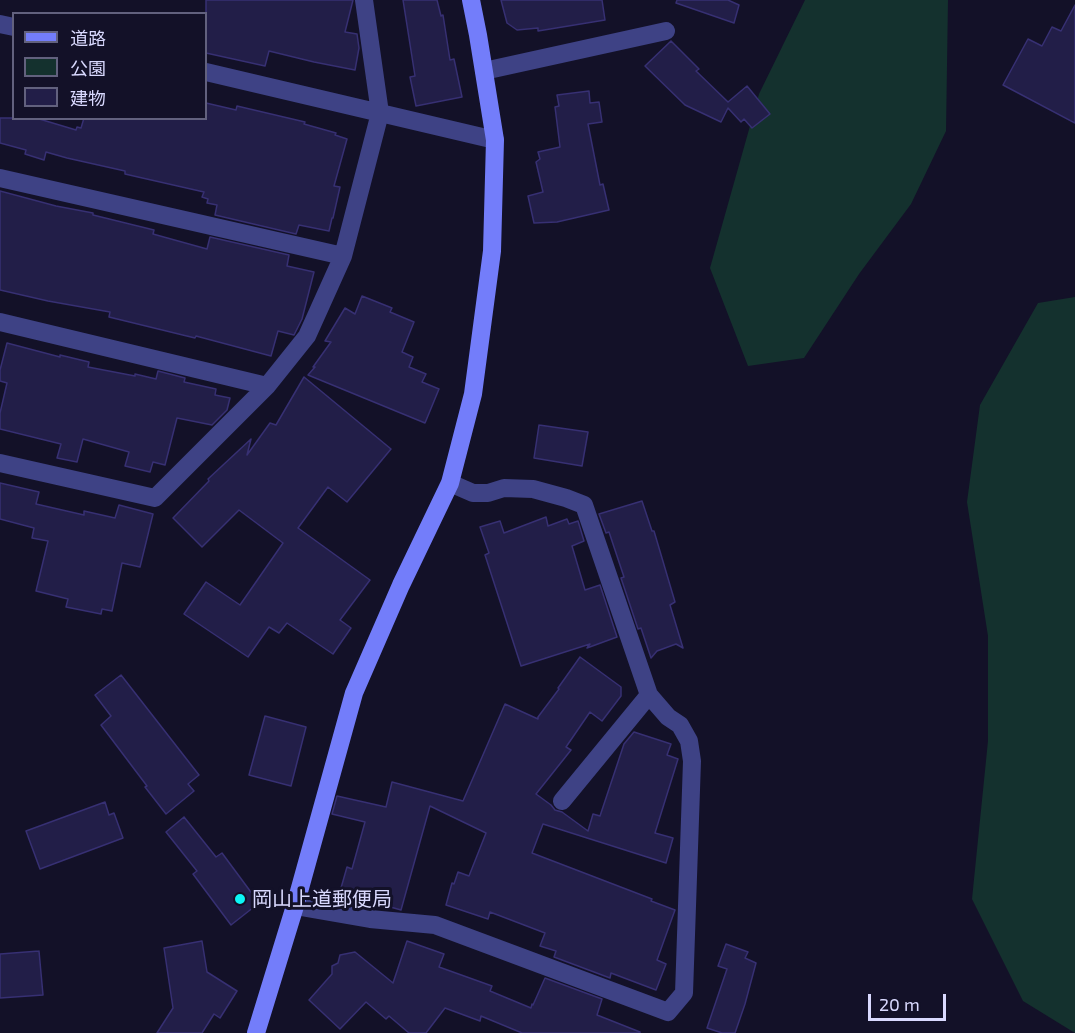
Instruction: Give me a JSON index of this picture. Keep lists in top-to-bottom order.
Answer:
{
  "places": ["岡山上道郵便局"],
  "legend": ["道路", "公園", "建物"],
  "scale_bar": "20 m"
}
